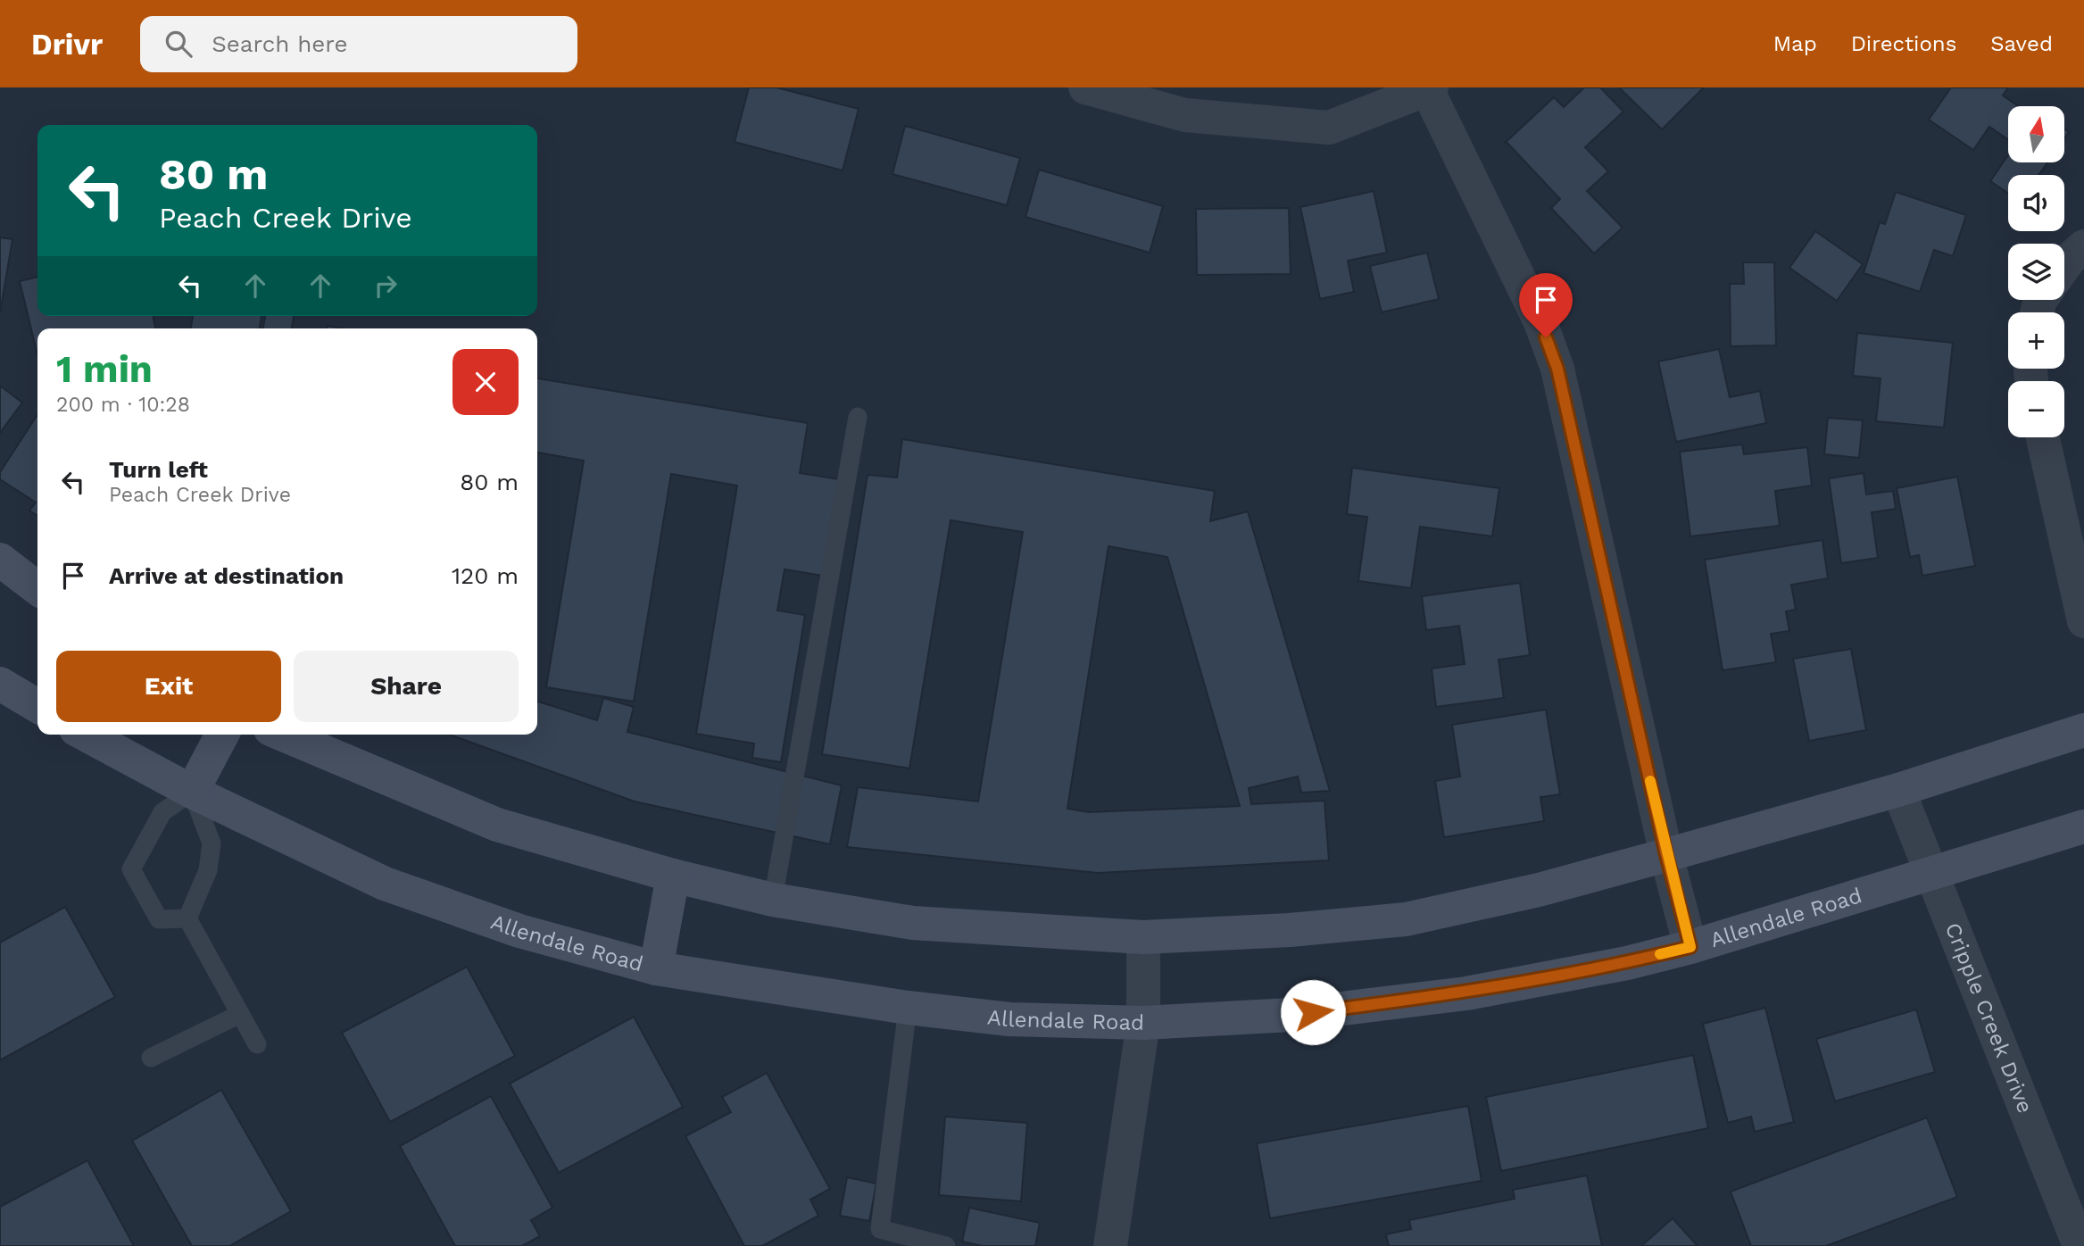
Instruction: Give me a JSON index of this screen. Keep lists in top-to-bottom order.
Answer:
{
  "streets": {
    "main road": ["Allendale Road"],
    "street": ["Cripple Creek Drive"]
  },
  "crossings": [
    ["Allendale Road", "Cripple Creek Drive"]
  ],
  "north": "top",
  "page": {
    "header": "Drivr",
    "search": "Search here",
    "nav": ["Map", "Directions", "Saved"],
    "map_buttons": ["+", "−"],
    "turn": ["80 m", "Peach Creek Drive"],
    "heading": ["1 min", "200 m · 10:28"],
    "list": [
      {
        "name": "Turn left",
        "note": "Peach Creek Drive",
        "value": "80 m"
      },
      {
        "name": "Arrive at destination",
        "value": "120 m"
      }
    ],
    "buttons": ["Exit", "Share"]
  }
}
